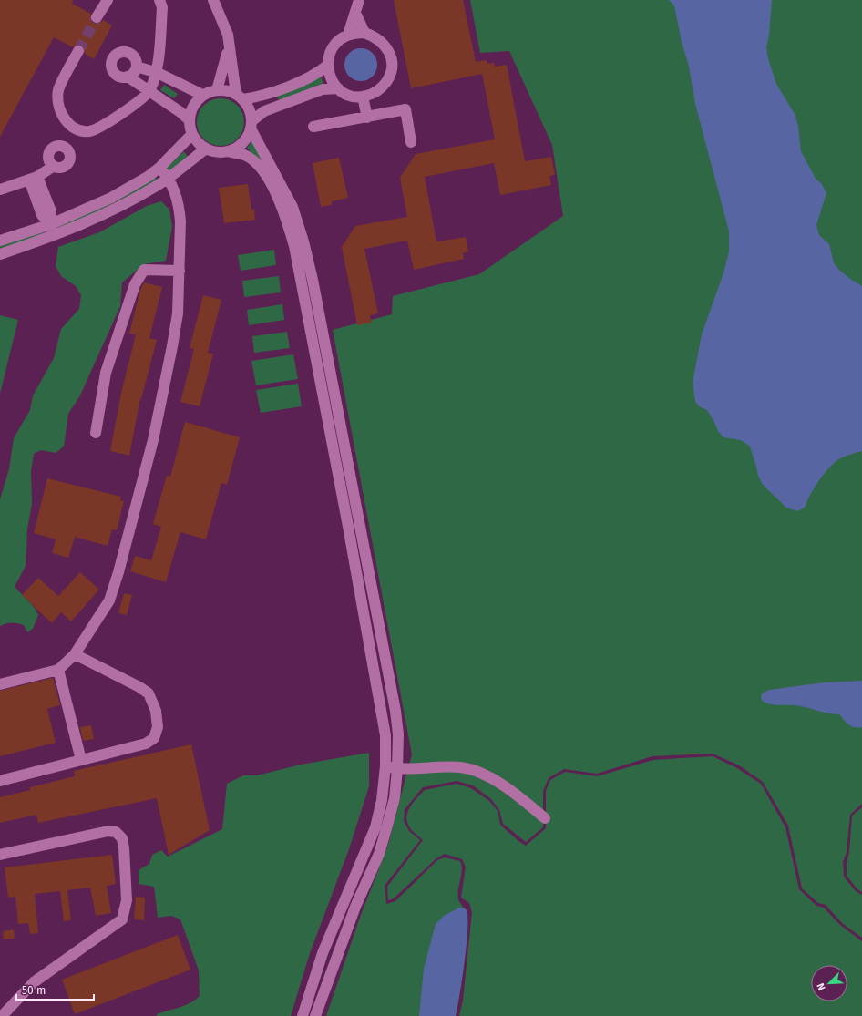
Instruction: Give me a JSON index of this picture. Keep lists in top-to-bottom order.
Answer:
{
  "scale_bar": "50 m",
  "north": "bottom left"
}
